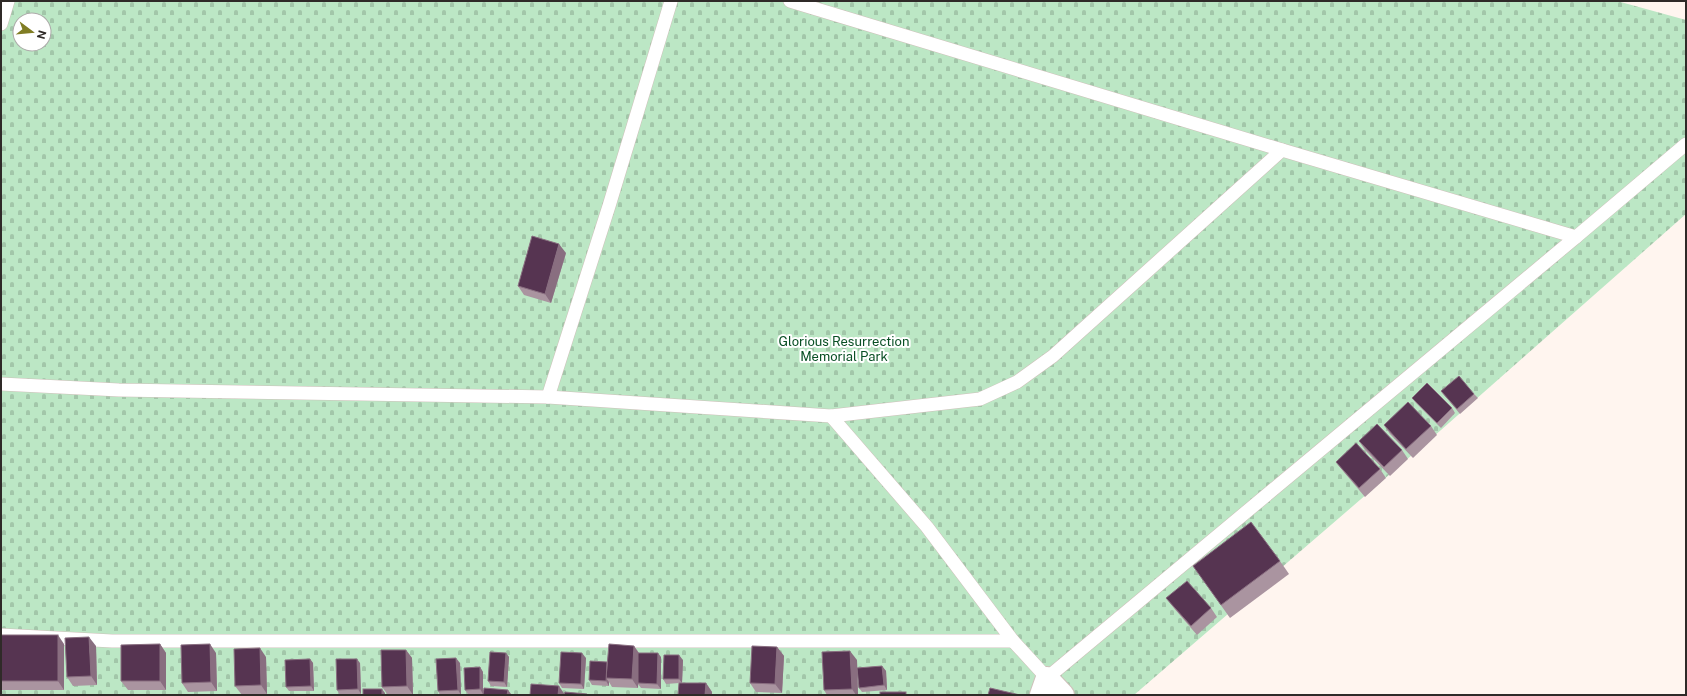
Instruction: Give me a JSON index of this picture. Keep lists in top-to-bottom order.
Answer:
{
  "parks": ["Glorious Resurrection Memorial Park"],
  "north": "right"
}
